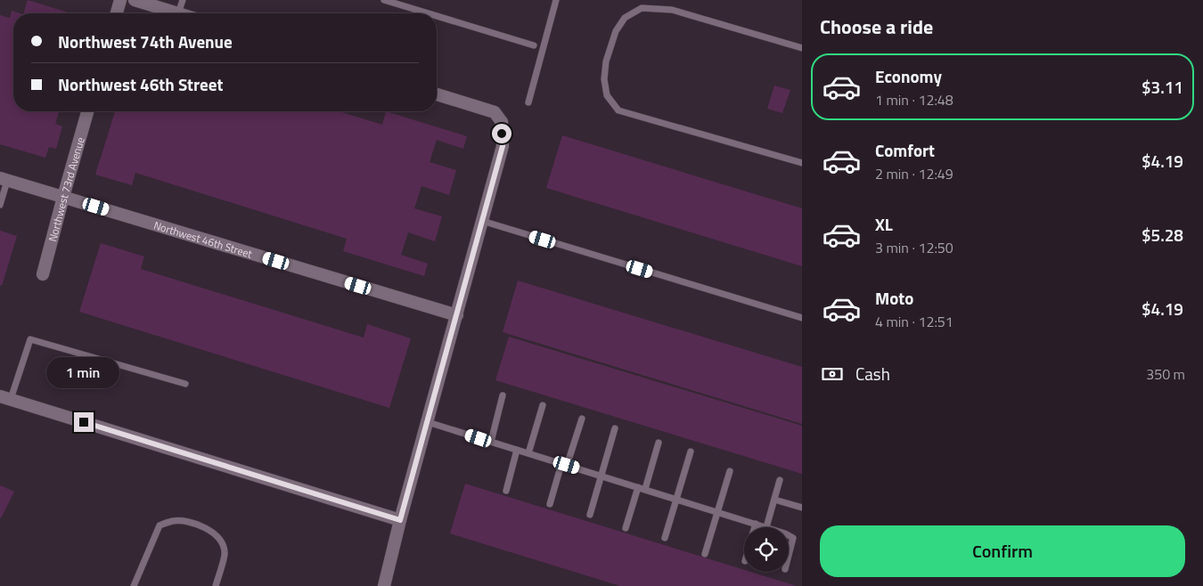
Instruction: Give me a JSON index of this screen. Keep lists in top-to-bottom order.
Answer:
{
  "streets": {
    "street": ["Northwest 73rd Avenue", "Northwest 46th Street"]
  },
  "crossings": [
    ["Northwest 73rd Avenue", "Northwest 46th Street"]
  ],
  "page": {
    "heading": "Choose a ride",
    "banner": ["Northwest 74th Avenue", "Northwest 46th Street"],
    "list": [
      {
        "name": "Economy",
        "note": "1 min · 12:48",
        "value": "$3.11"
      },
      {
        "name": "Comfort",
        "note": "2 min · 12:49",
        "value": "$4.19"
      },
      {
        "name": "XL",
        "note": "3 min · 12:50",
        "value": "$5.28"
      },
      {
        "name": "Moto",
        "note": "4 min · 12:51",
        "value": "$4.19"
      }
    ],
    "pay": ["Cash", "350 m"],
    "bubble": "1 min",
    "buttons": "Confirm"
  }
}
